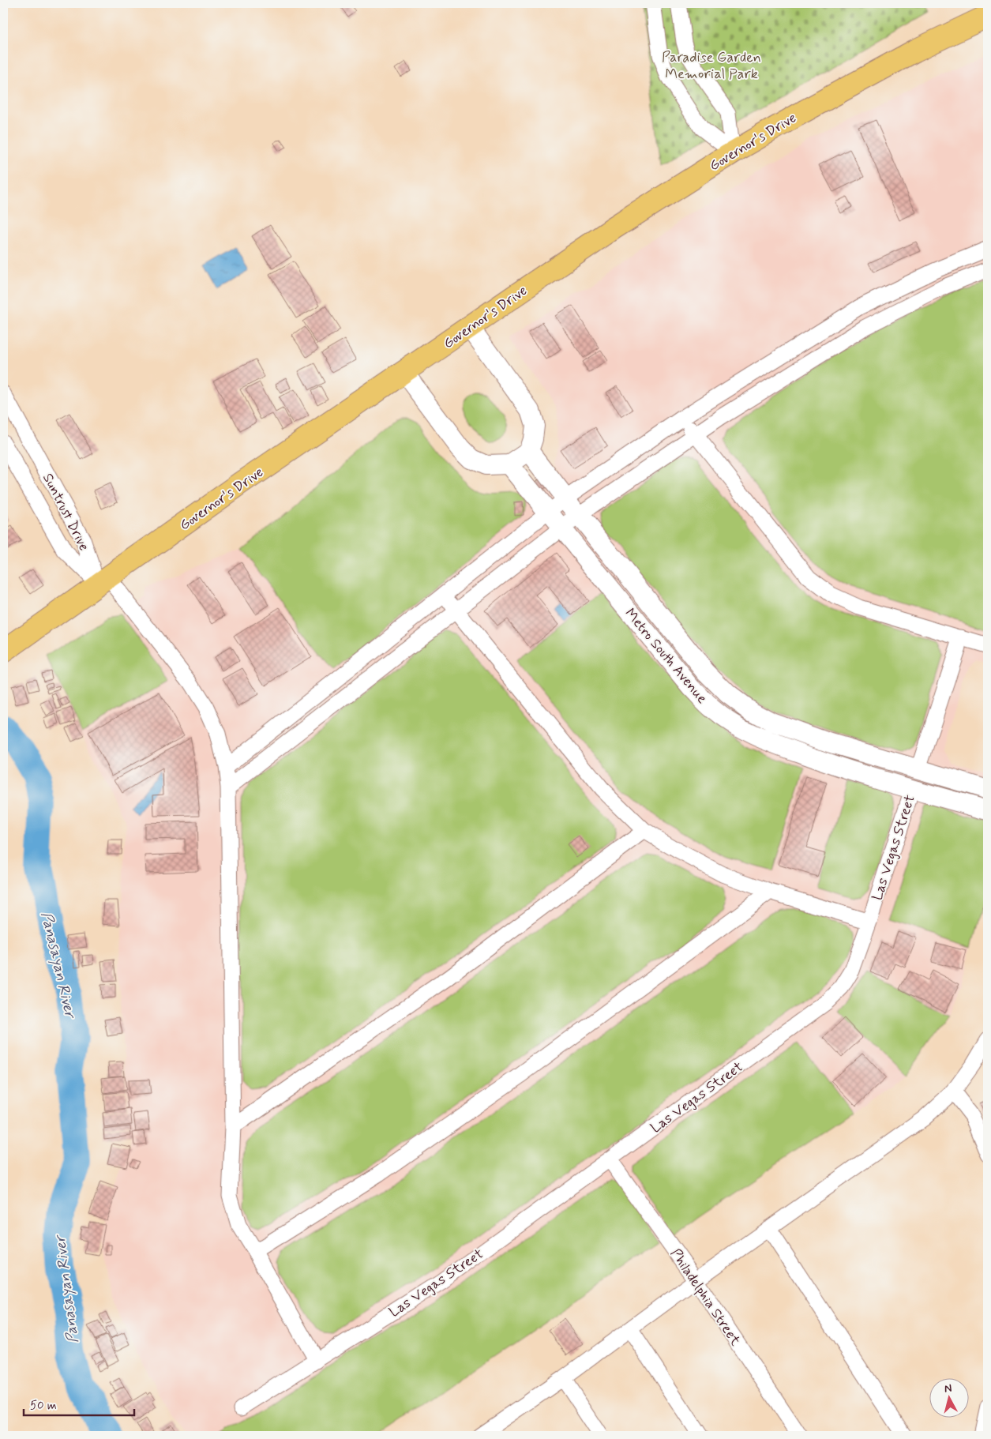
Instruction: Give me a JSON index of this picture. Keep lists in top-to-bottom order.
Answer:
{
  "streets": {
    "main road": ["Governor's Drive"],
    "street": [
      "Suntrust Drive",
      "Metro South Avenue",
      "Las Vegas Street",
      "Philadelphia Street"
    ]
  },
  "crossings": [
    ["Governor's Drive", "Suntrust Drive"],
    ["Metro South Avenue", "Las Vegas Street"],
    ["Las Vegas Street", "Philadelphia Street"]
  ],
  "water": ["Panasayan River"],
  "parks": ["Paradise Garden Memorial Park"],
  "scale_bar": "50 m",
  "north": "top"
}
